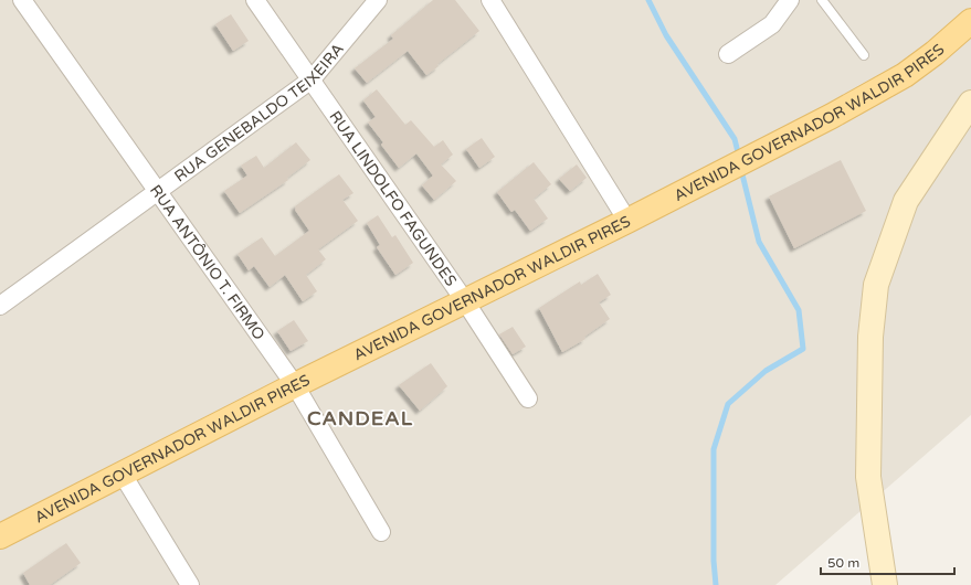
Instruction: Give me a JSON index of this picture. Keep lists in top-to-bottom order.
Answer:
{
  "streets": {
    "main road": ["AVENIDA GOVERNADOR WALDIR PIRES"],
    "street": ["RUA GENEBALDO TEIXEIRA", "RUA LINDOLFO FAGUNDES", "RUA ANTÔNIO T. FIRMO"]
  },
  "crossings": [
    ["RUA GENEBALDO TEIXEIRA", "RUA LINDOLFO FAGUNDES"],
    ["RUA GENEBALDO TEIXEIRA", "RUA ANTÔNIO T. FIRMO"],
    ["AVENIDA GOVERNADOR WALDIR PIRES", "RUA LINDOLFO FAGUNDES"],
    ["AVENIDA GOVERNADOR WALDIR PIRES", "RUA ANTÔNIO T. FIRMO"]
  ],
  "districts": ["CANDEAL"],
  "scale_bar": "50 m"
}
